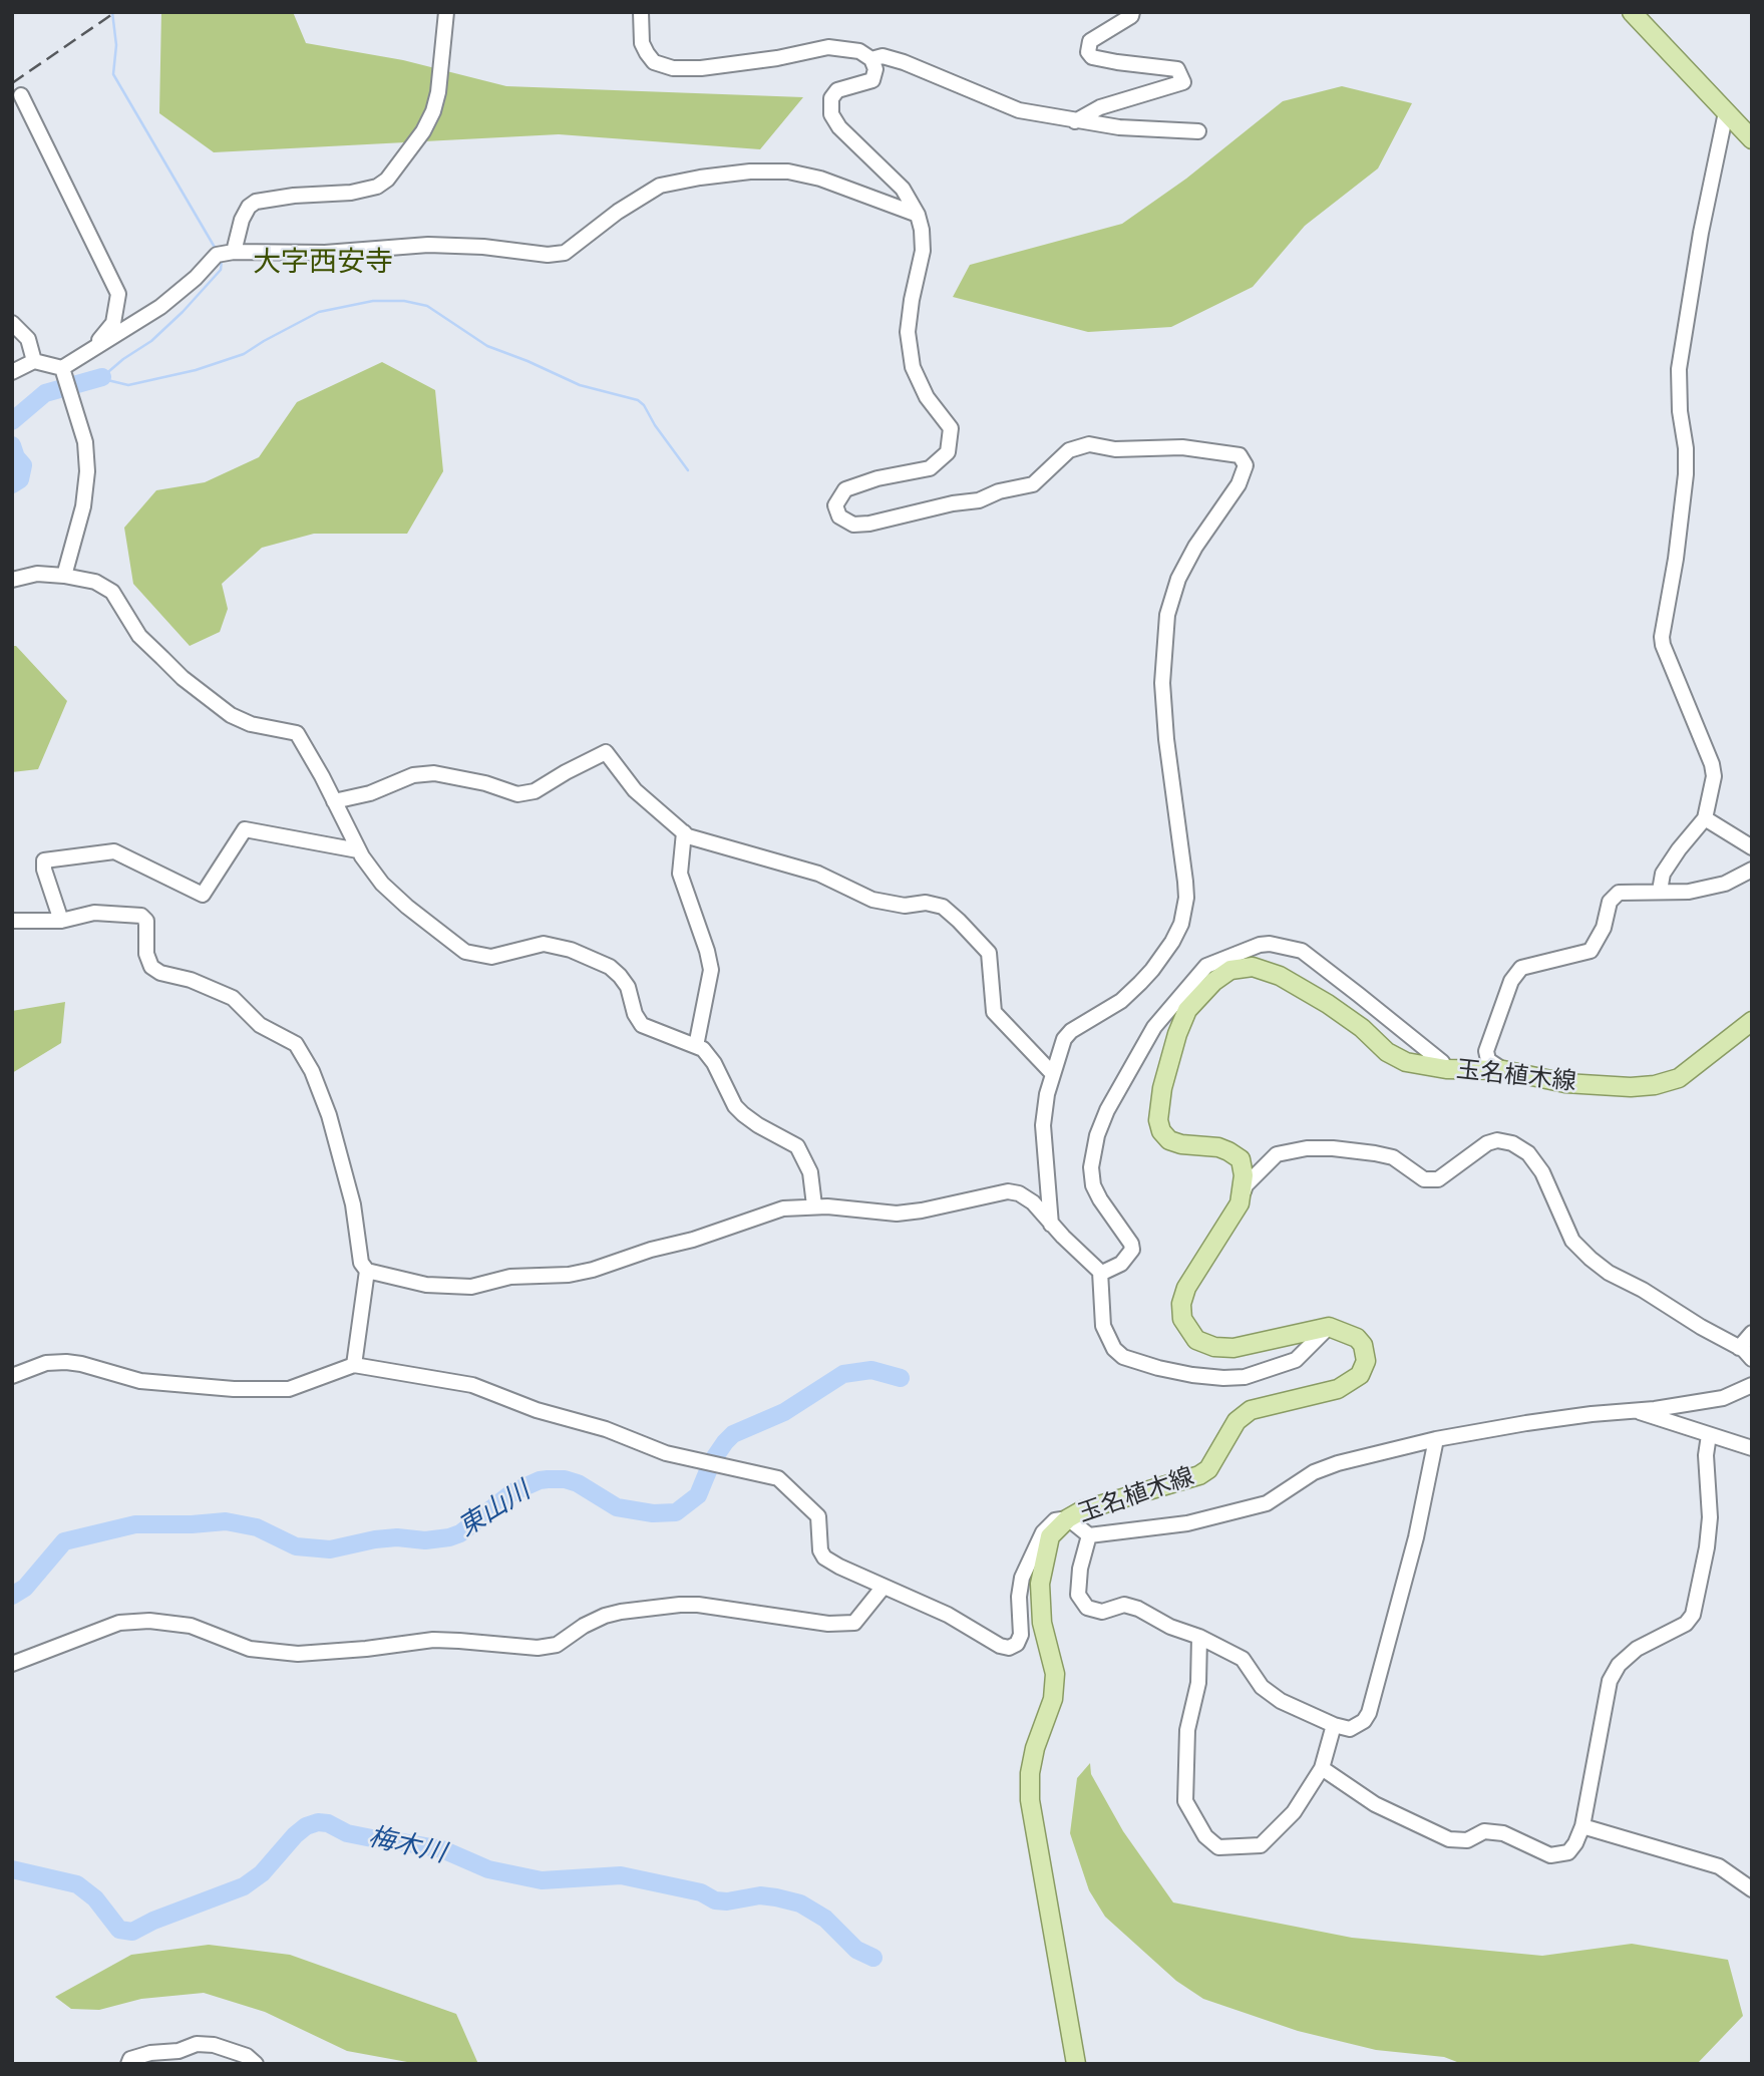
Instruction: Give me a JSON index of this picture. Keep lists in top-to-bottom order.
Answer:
{
  "streets": {
    "main road": ["玉名植木線"]
  },
  "districts": ["大字西安寺"],
  "water": ["東山川", "梅木川"]
}
